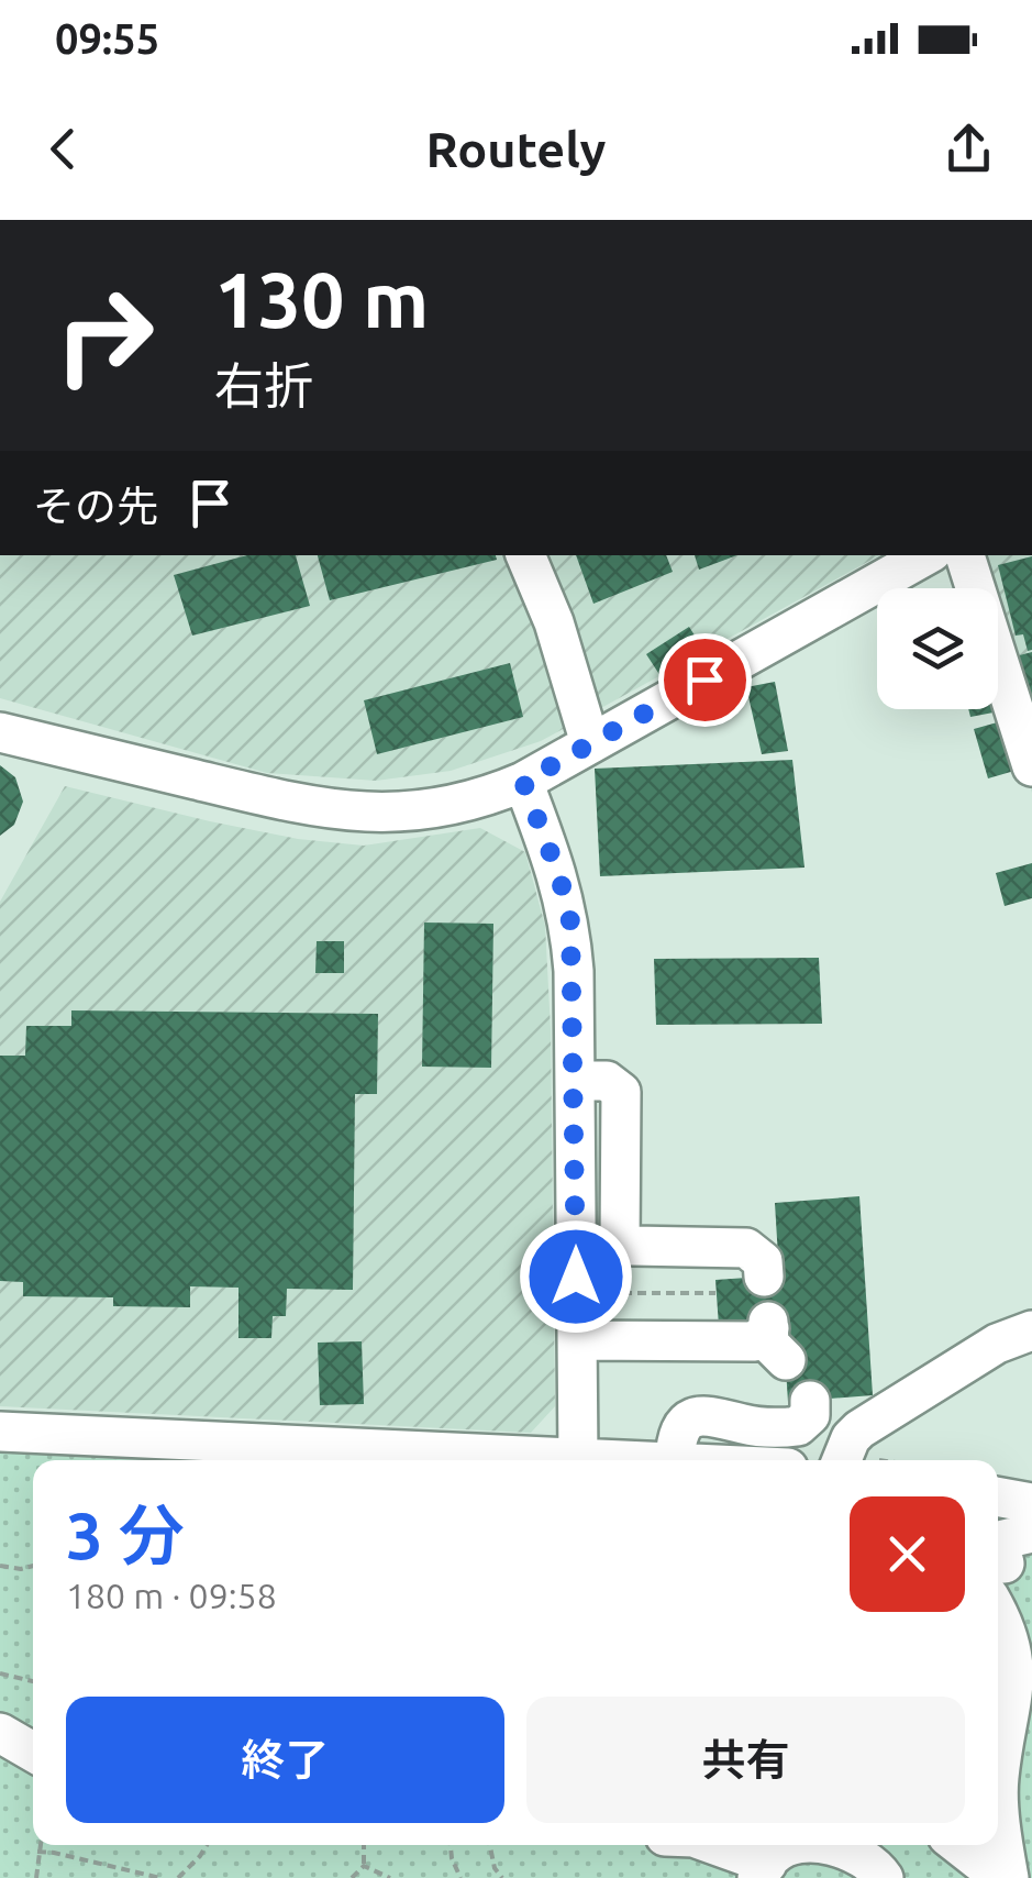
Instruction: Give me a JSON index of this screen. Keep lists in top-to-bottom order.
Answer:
{
  "page": {
    "status": "09:55",
    "header": "Routely",
    "turn": ["130 m", "右折"],
    "then": "その先",
    "heading": ["3 分", "180 m · 09:58"],
    "buttons": ["終了", "共有"]
  }
}
